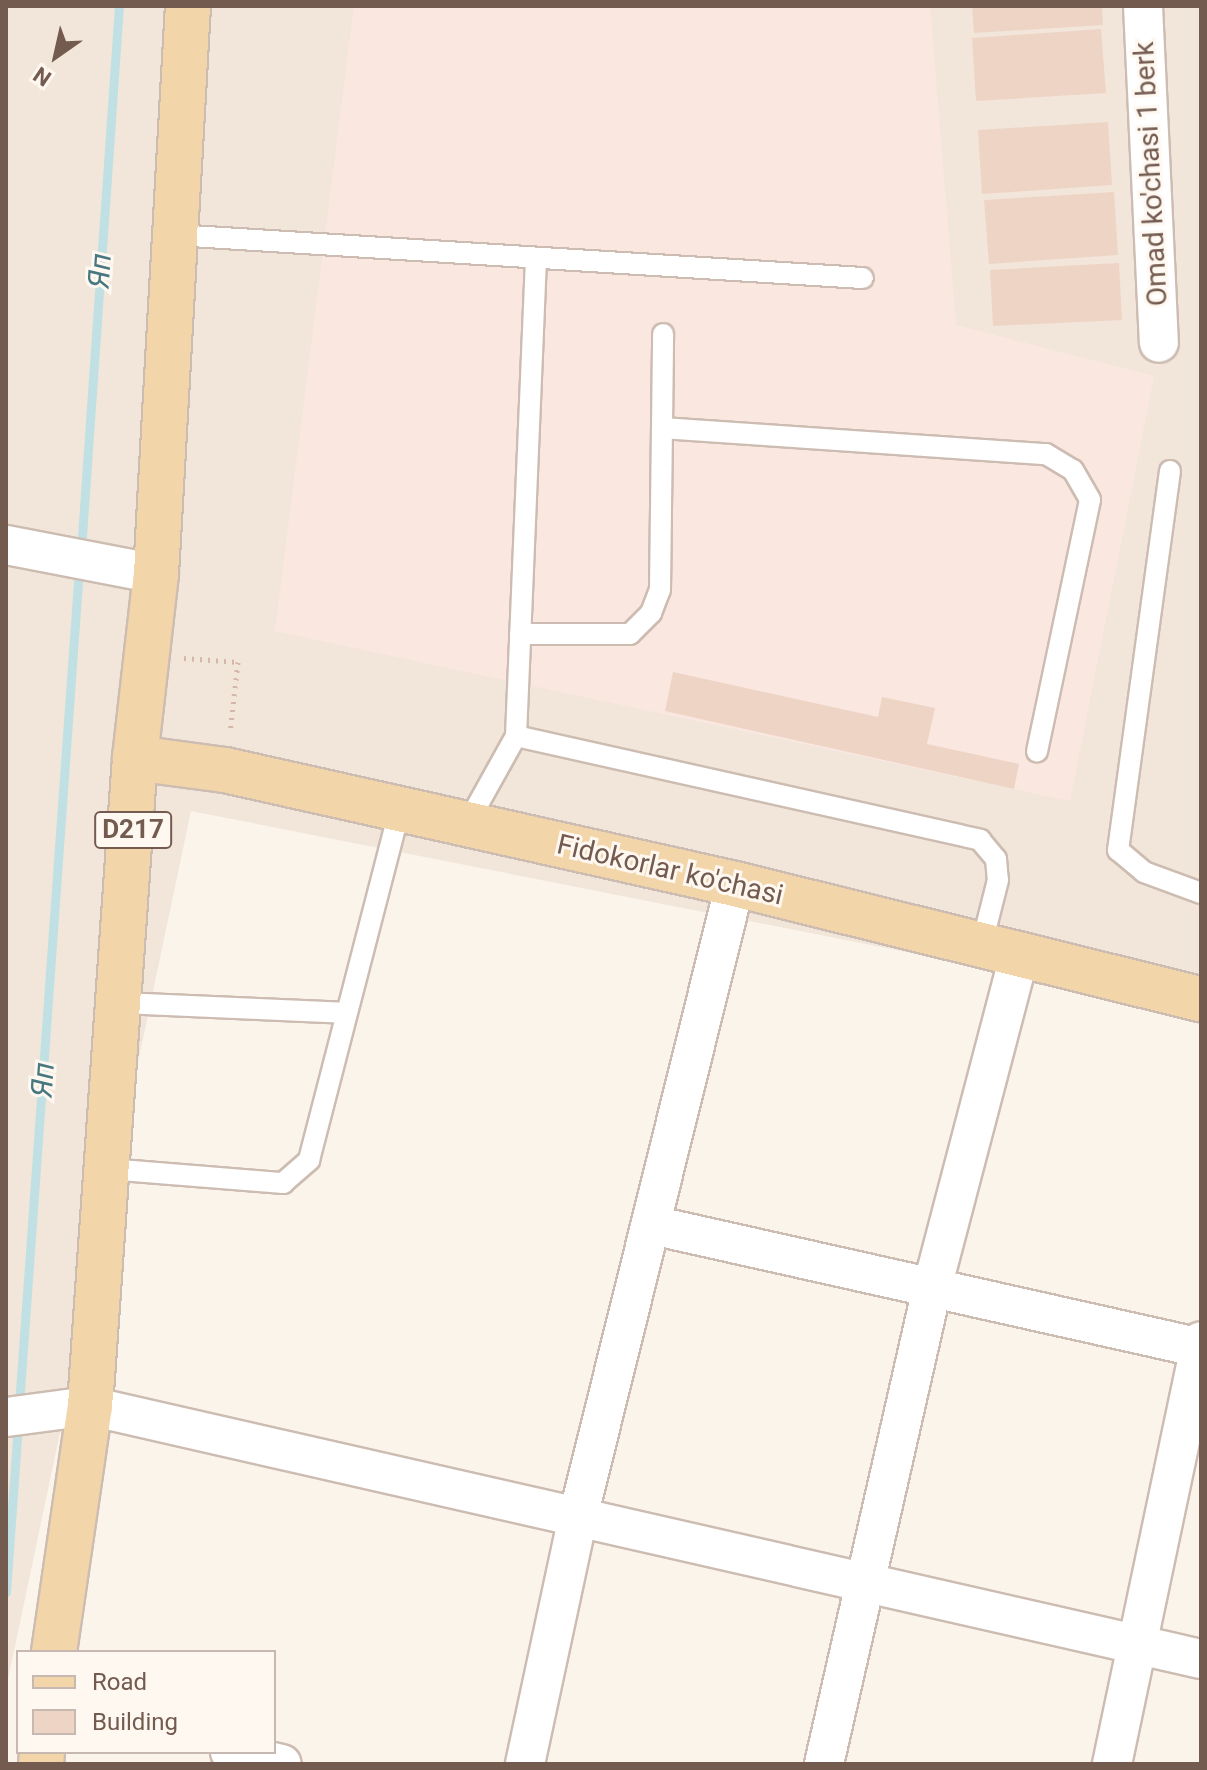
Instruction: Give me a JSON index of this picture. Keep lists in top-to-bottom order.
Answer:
{
  "streets": {
    "main road": ["D217", "Fidokorlar ko'chasi"],
    "street": ["Omad ko'chasi 1 berk"]
  },
  "crossings": [
    ["D217", "Fidokorlar ko'chasi"]
  ],
  "water": ["Яп"],
  "legend": ["Road", "Building"],
  "north": "bottom left"
}
